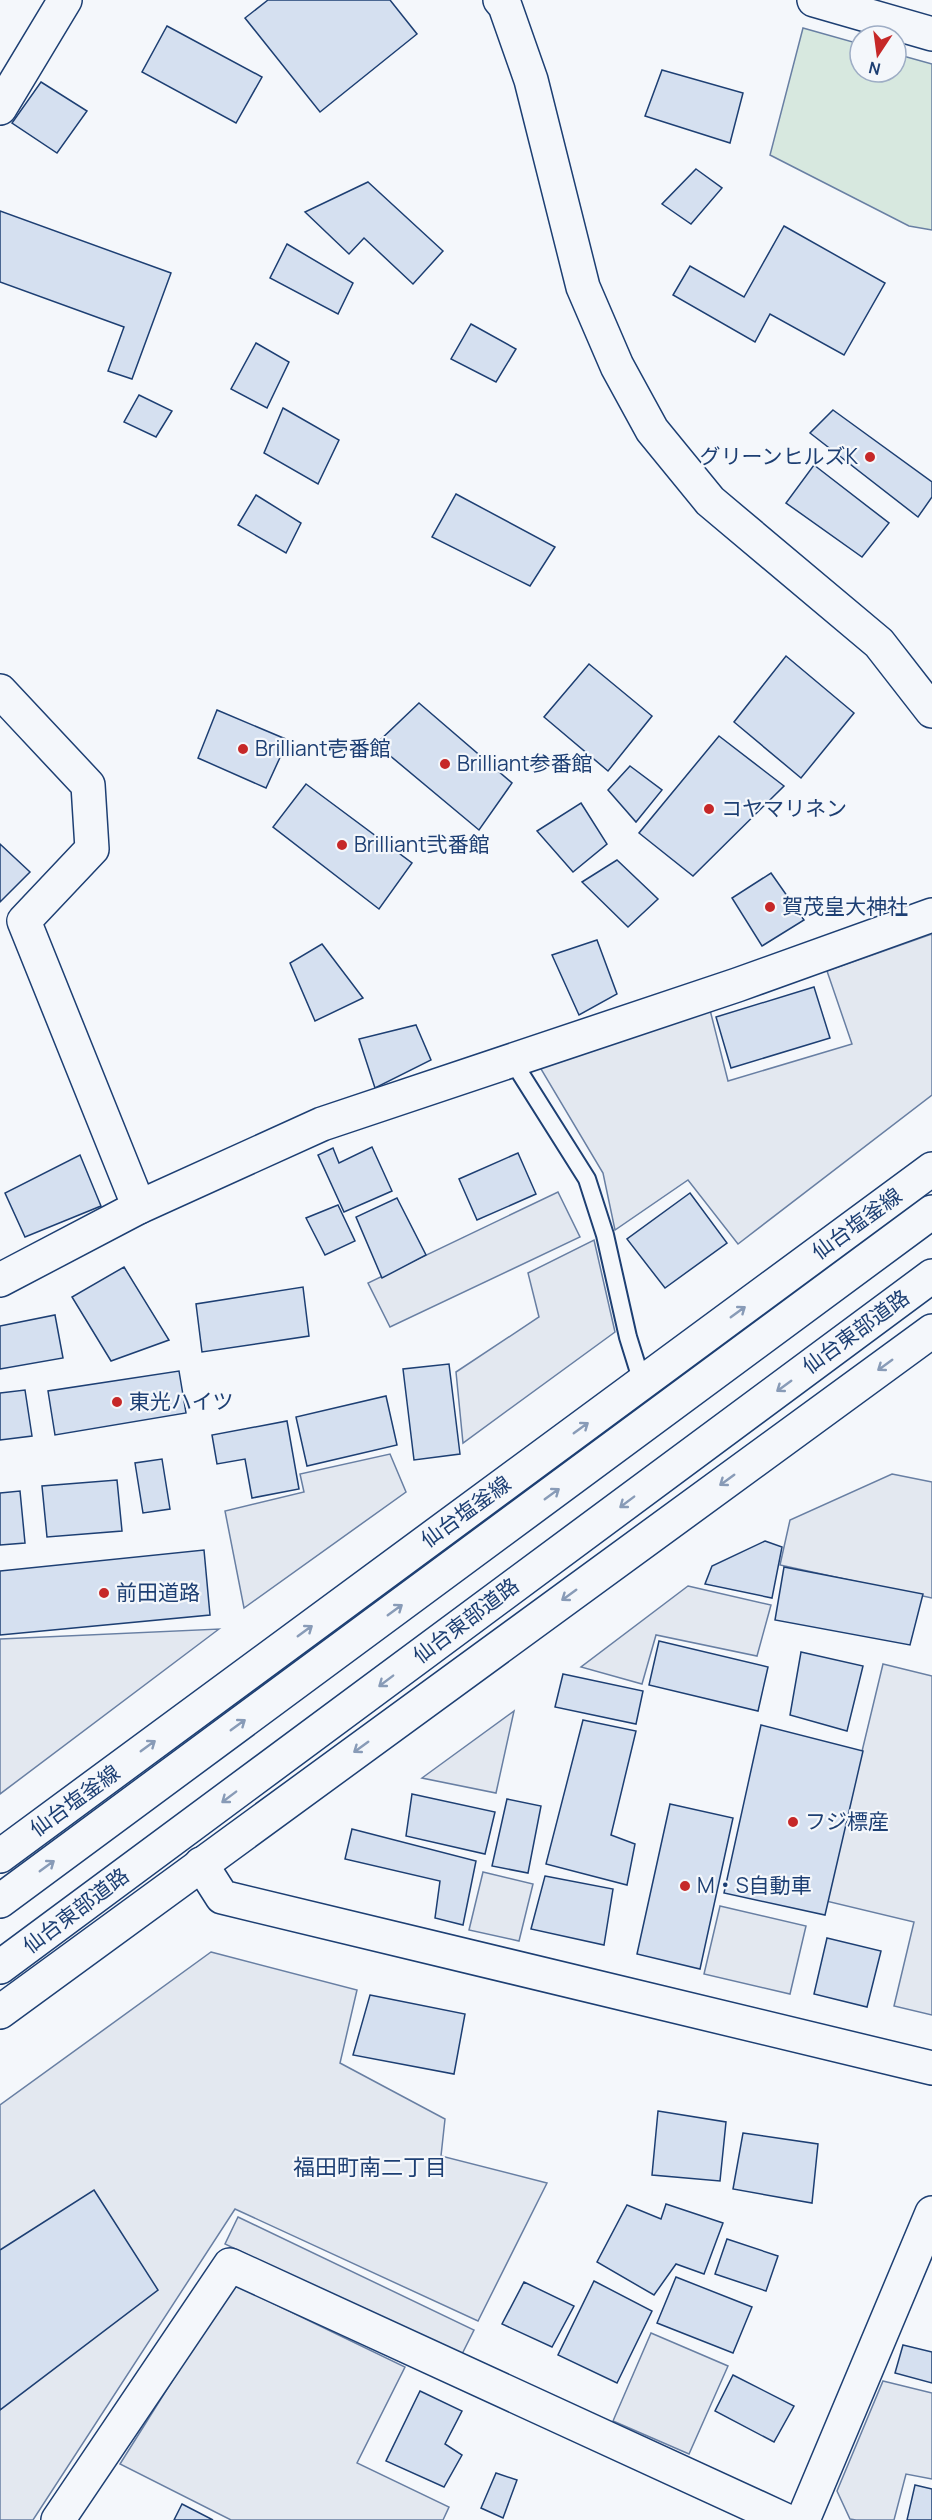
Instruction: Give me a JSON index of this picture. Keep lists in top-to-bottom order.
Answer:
{
  "streets": {
    "main road": ["仙台塩釜線", "仙台東部道路"]
  },
  "districts": ["福田町南二丁目"],
  "places": [
    "グリーンヒルズK",
    "Brilliant壱番館",
    "Brilliant参番館",
    "コヤマリネン",
    "Brilliant弐番館",
    "賀茂皇大神社",
    "東光ハイツ",
    "前田道路",
    "フジ標産",
    "M・S自動車"
  ],
  "north": "bottom"
}
